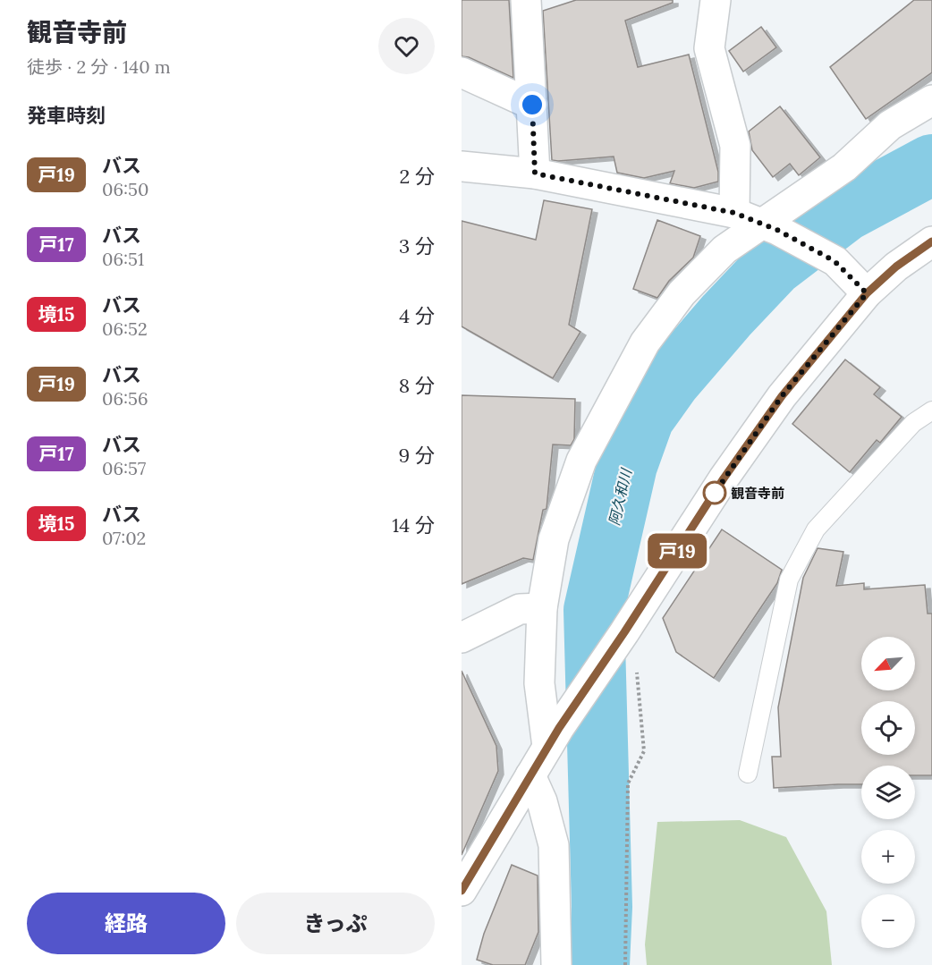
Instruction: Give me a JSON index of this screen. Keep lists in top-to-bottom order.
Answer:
{
  "water": ["阿久和川"],
  "places": ["観音寺前"],
  "lines": ["bus line 戸19"],
  "north": "bottom left",
  "page": {
    "heading": [
      ["観音寺前", "徒歩 · 2 分 · 140 m"],
      "発車時刻"
    ],
    "on_map": "戸19",
    "list": [
      {
        "mark": "戸19",
        "name": "バス",
        "note": "06:50",
        "value": "2 分"
      },
      {
        "mark": "戸17",
        "name": "バス",
        "note": "06:51",
        "value": "3 分"
      },
      {
        "mark": "境15",
        "name": "バス",
        "note": "06:52",
        "value": "4 分"
      },
      {
        "mark": "戸19",
        "name": "バス",
        "note": "06:56",
        "value": "8 分"
      },
      {
        "mark": "戸17",
        "name": "バス",
        "note": "06:57",
        "value": "9 分"
      },
      {
        "mark": "境15",
        "name": "バス",
        "note": "07:02",
        "value": "14 分"
      }
    ],
    "map_buttons": ["+", "−"],
    "buttons": ["経路", "きっぷ"]
  }
}
